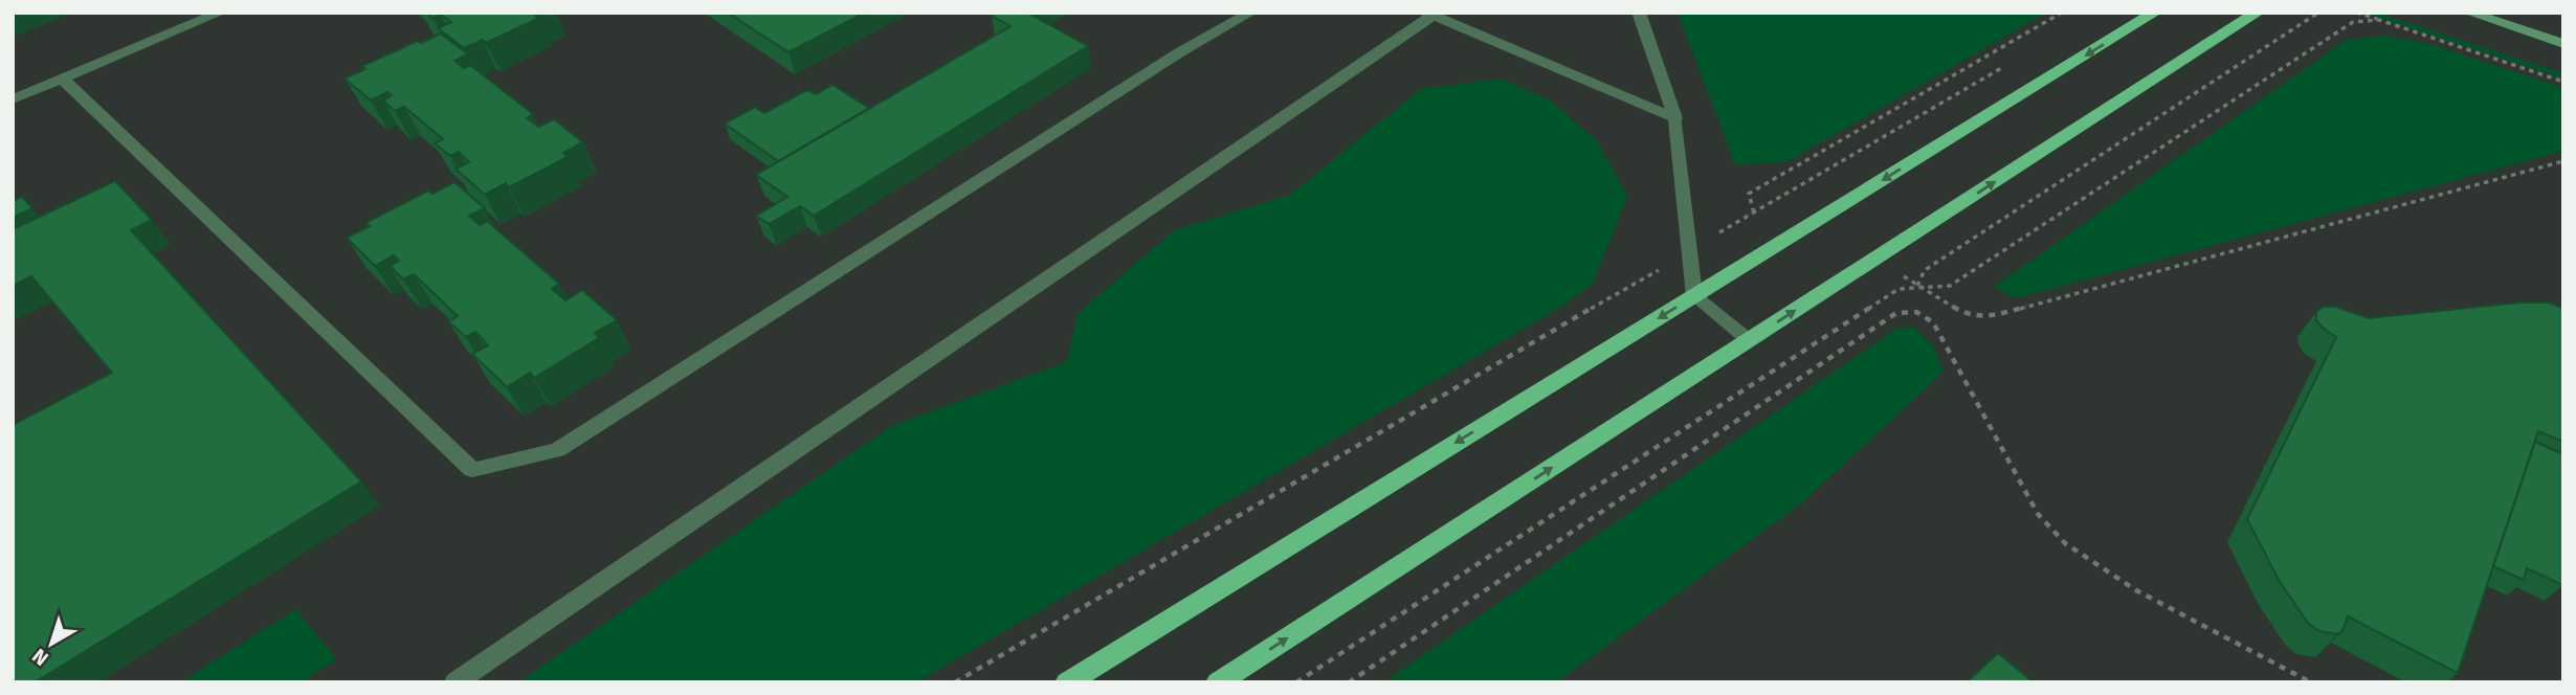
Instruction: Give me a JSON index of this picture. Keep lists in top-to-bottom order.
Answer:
{
  "north": "bottom left"
}
